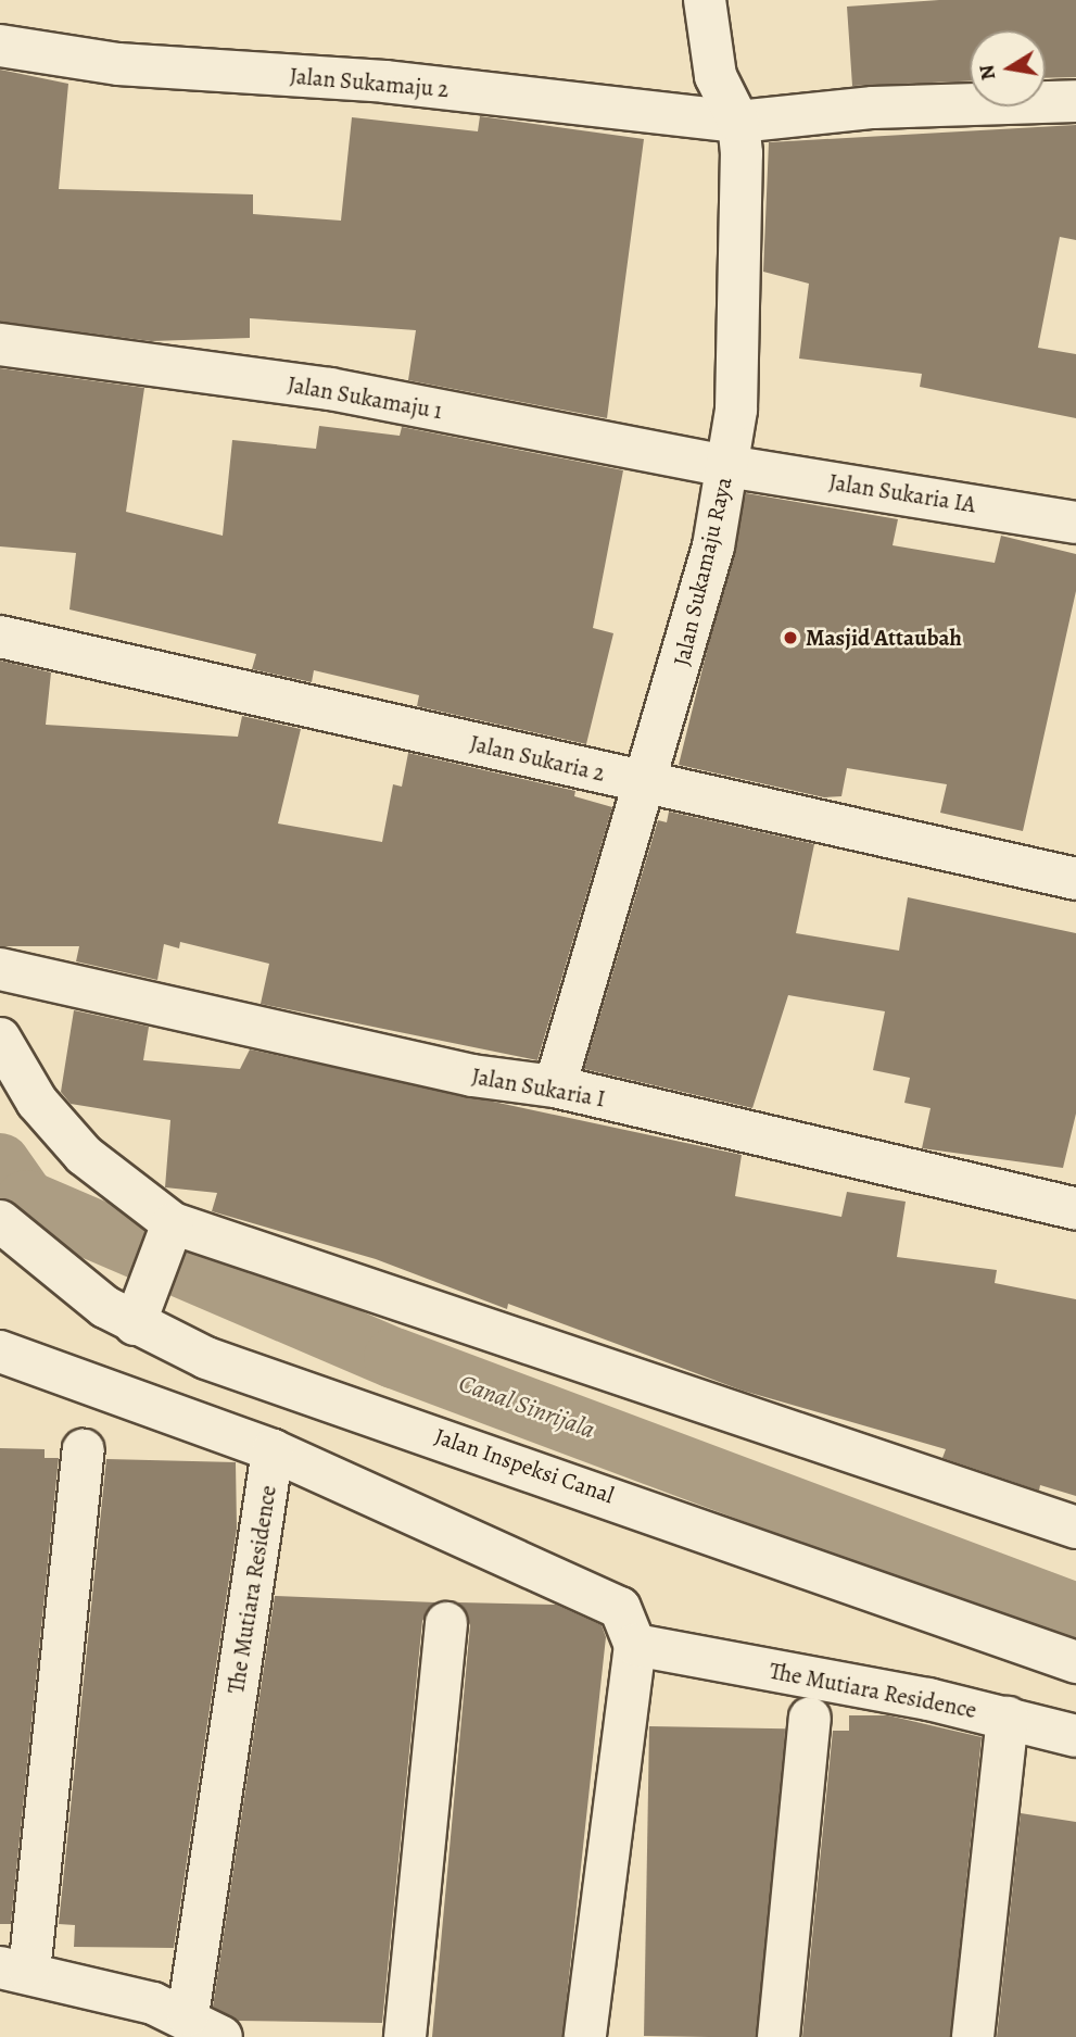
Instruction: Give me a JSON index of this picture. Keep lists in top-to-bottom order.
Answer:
{
  "streets": {
    "street": [
      "Jalan Sukamaju 2",
      "Jalan Sukamaju 1",
      "Jalan Sukaria IA",
      "Jalan Sukamaju Raya",
      "Jalan Sukaria 2",
      "Jalan Sukaria I",
      "Jalan Inspeksi Canal",
      "The Mutiara Residence"
    ]
  },
  "crossings": [
    ["Jalan Sukamaju 2", "Jalan Sukamaju Raya"],
    ["Jalan Sukamaju 1", "Jalan Sukaria IA"],
    ["Jalan Sukamaju 1", "Jalan Sukamaju Raya"],
    ["Jalan Sukaria IA", "Jalan Sukamaju Raya"],
    ["Jalan Sukamaju Raya", "Jalan Sukaria 2"],
    ["Jalan Sukamaju Raya", "Jalan Sukaria I"]
  ],
  "water": ["Canal Sinrijala"],
  "places": ["Masjid Attaubah"],
  "north": "left"
}
